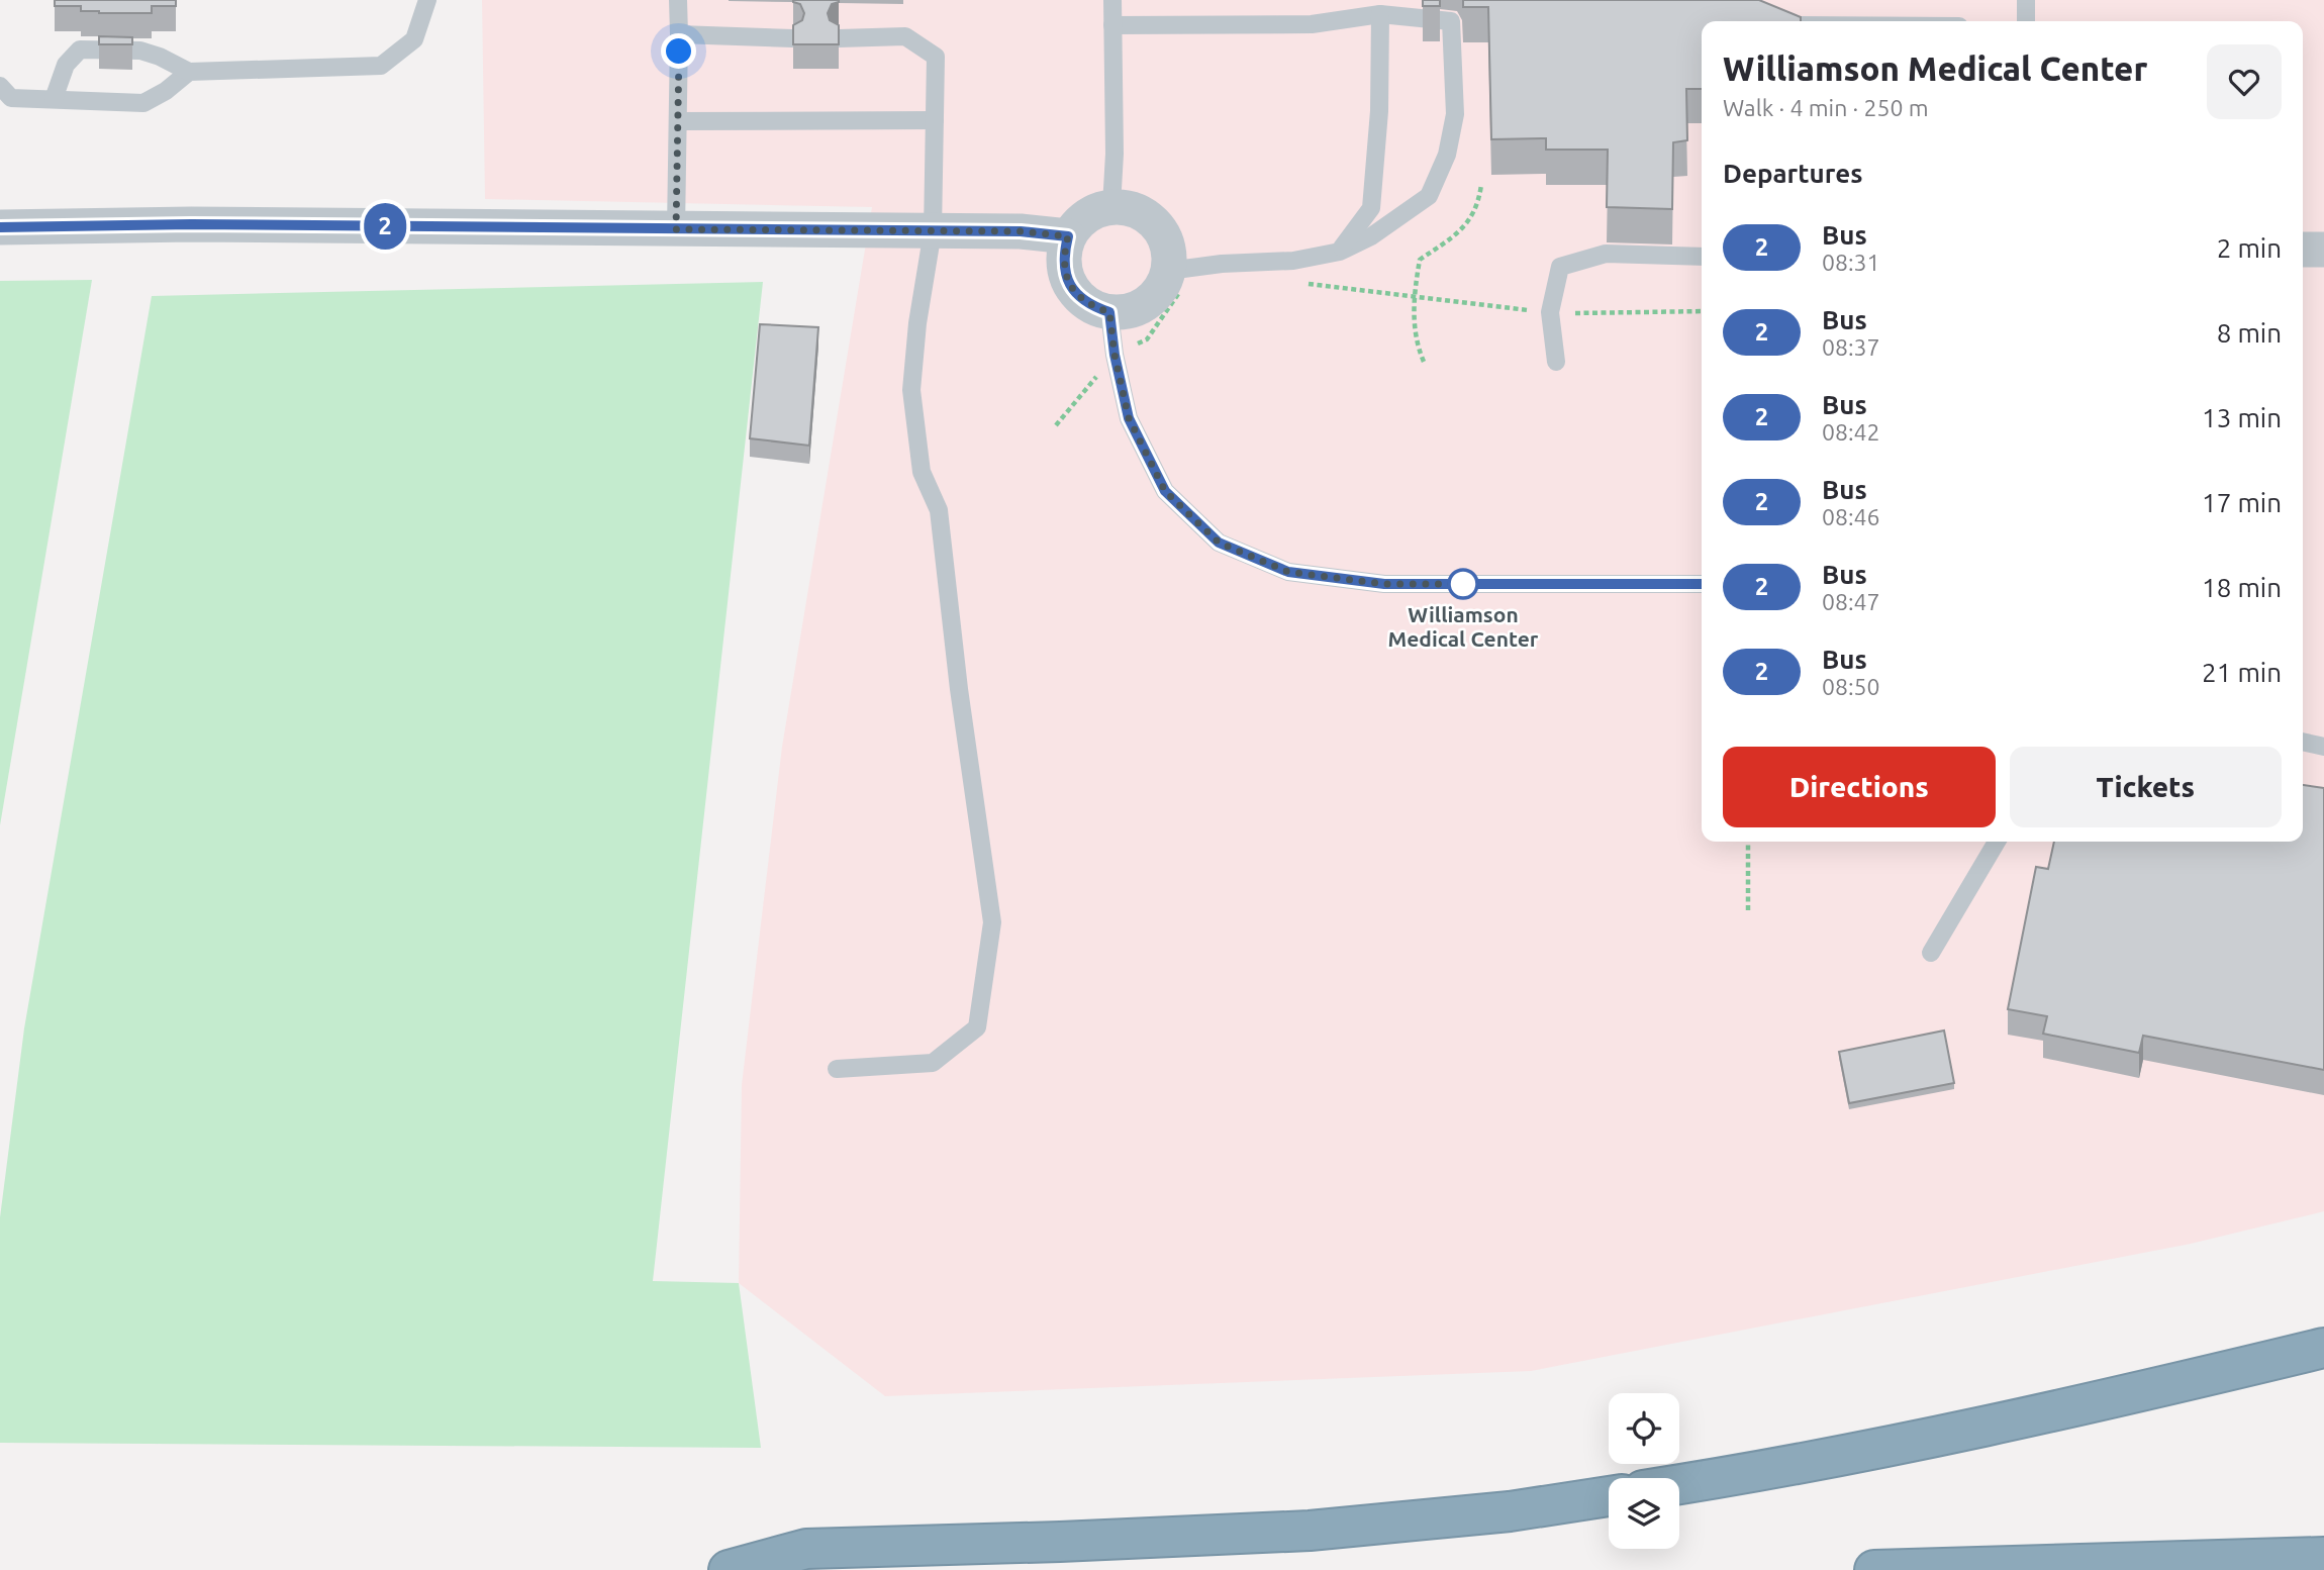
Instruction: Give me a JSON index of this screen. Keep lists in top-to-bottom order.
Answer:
{
  "places": ["Williamson Medical Center"],
  "lines": ["bus line 2"],
  "page": {
    "on_map": "2",
    "heading": [
      ["Williamson Medical Center", "Walk · 4 min · 250 m"],
      "Departures"
    ],
    "list": [
      {
        "mark": "2",
        "name": "Bus",
        "note": "08:31",
        "value": "2 min"
      },
      {
        "mark": "2",
        "name": "Bus",
        "note": "08:37",
        "value": "8 min"
      },
      {
        "mark": "2",
        "name": "Bus",
        "note": "08:42",
        "value": "13 min"
      },
      {
        "mark": "2",
        "name": "Bus",
        "note": "08:46",
        "value": "17 min"
      },
      {
        "mark": "2",
        "name": "Bus",
        "note": "08:47",
        "value": "18 min"
      },
      {
        "mark": "2",
        "name": "Bus",
        "note": "08:50",
        "value": "21 min"
      }
    ],
    "buttons": ["Directions", "Tickets"]
  }
}
